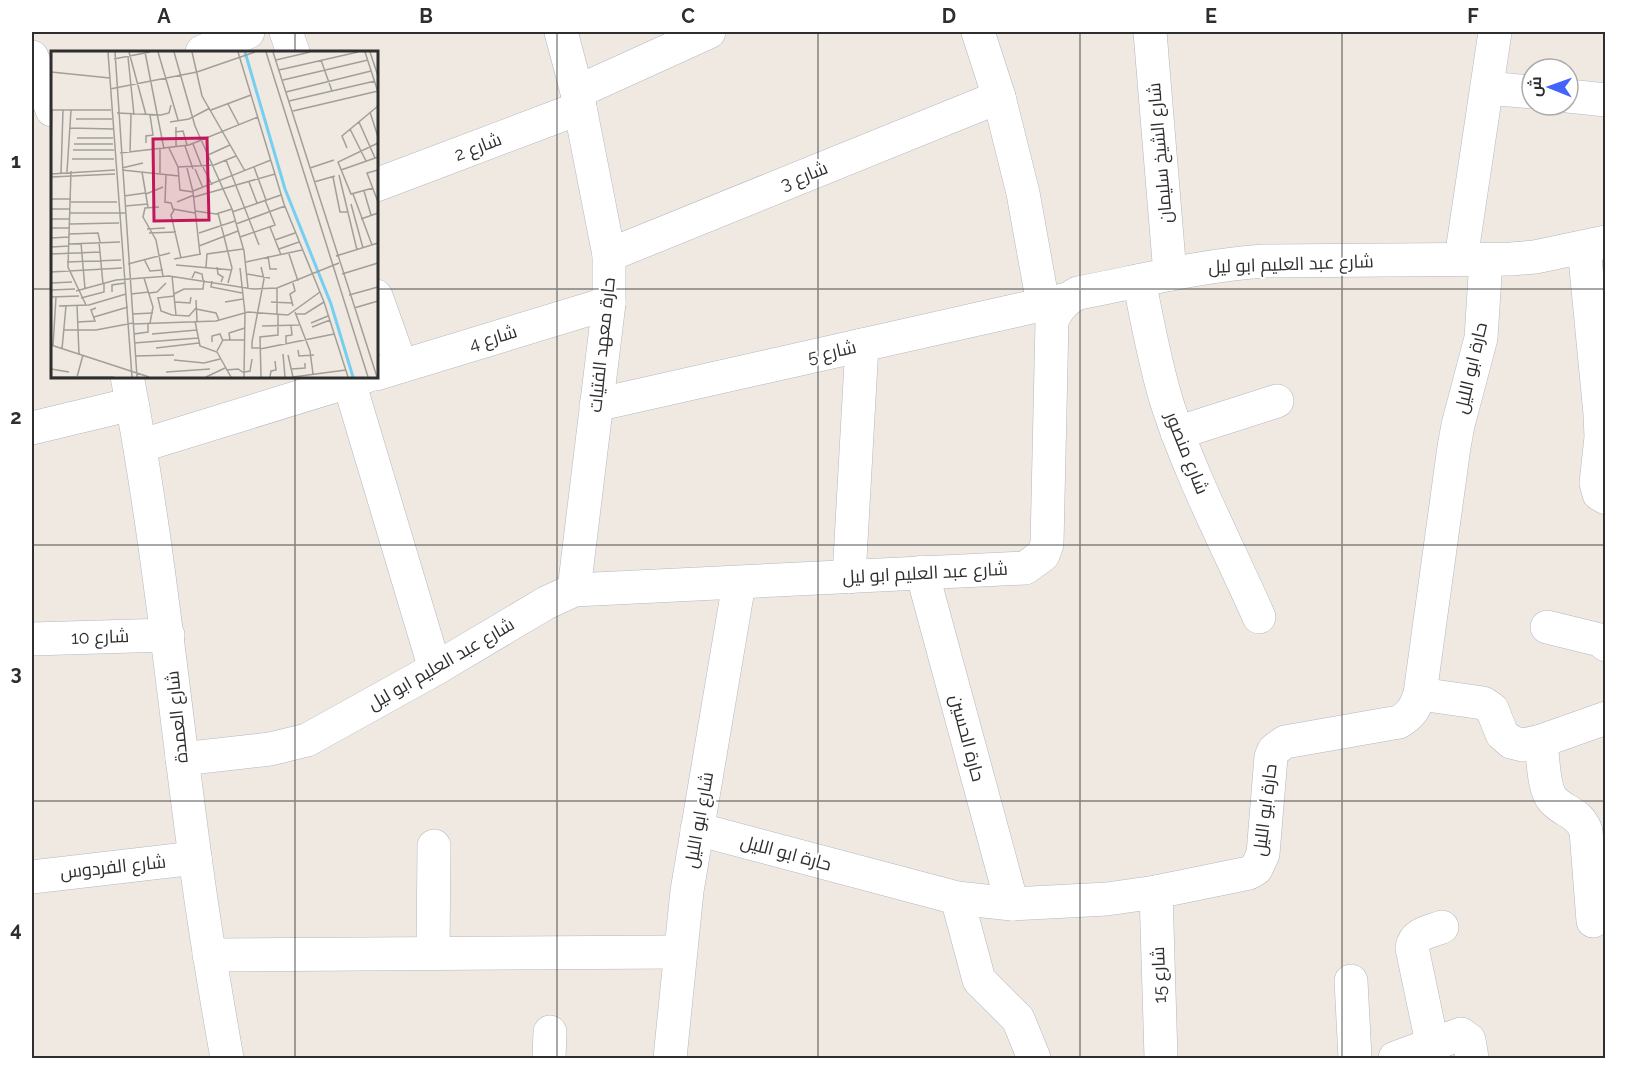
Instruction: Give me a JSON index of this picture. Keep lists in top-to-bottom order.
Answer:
{
  "streets": {
    "street": [
      "شارع 2",
      "شارع الشيخ سليمان",
      "شارع 3",
      "شارع عبد العليم ابو ليل",
      "شارع 4",
      "حارة معهد الفتيات",
      "شارع 5",
      "حارة ابو الليل",
      "شارع منصور",
      "شارع 10",
      "شارع العمدة",
      "حارة الحسين",
      "شارع ابو الليل",
      "شارع الفردوس",
      "شارع 15"
    ]
  },
  "crossings": [
    ["شارع 2", "حارة معهد الفتيات"],
    ["شارع الشيخ سليمان", "شارع عبد العليم ابو ليل"],
    ["شارع الشيخ سليمان", "شارع منصور"],
    ["شارع 3", "حارة معهد الفتيات"],
    ["شارع عبد العليم ابو ليل", "حارة معهد الفتيات"],
    ["شارع عبد العليم ابو ليل", "شارع 5"],
    ["شارع عبد العليم ابو ليل", "حارة ابو الليل"],
    ["شارع عبد العليم ابو ليل", "شارع منصور"],
    ["شارع عبد العليم ابو ليل", "شارع العمدة"],
    ["شارع عبد العليم ابو ليل", "حارة الحسين"],
    ["شارع عبد العليم ابو ليل", "شارع ابو الليل"],
    ["شارع 4", "حارة معهد الفتيات"],
    ["شارع 4", "شارع العمدة"],
    ["حارة معهد الفتيات", "شارع 5"],
    ["حارة ابو الليل", "حارة الحسين"],
    ["حارة ابو الليل", "شارع ابو الليل"],
    ["حارة ابو الليل", "شارع 15"],
    ["شارع 10", "شارع العمدة"],
    ["شارع العمدة", "شارع الفردوس"]
  ],
  "north": "left",
  "grid": {
    "columns": [
      "A",
      "B",
      "C",
      "D",
      "E",
      "F"
    ],
    "rows": [
      "1",
      "2",
      "3",
      "4"
    ]
  }
}
